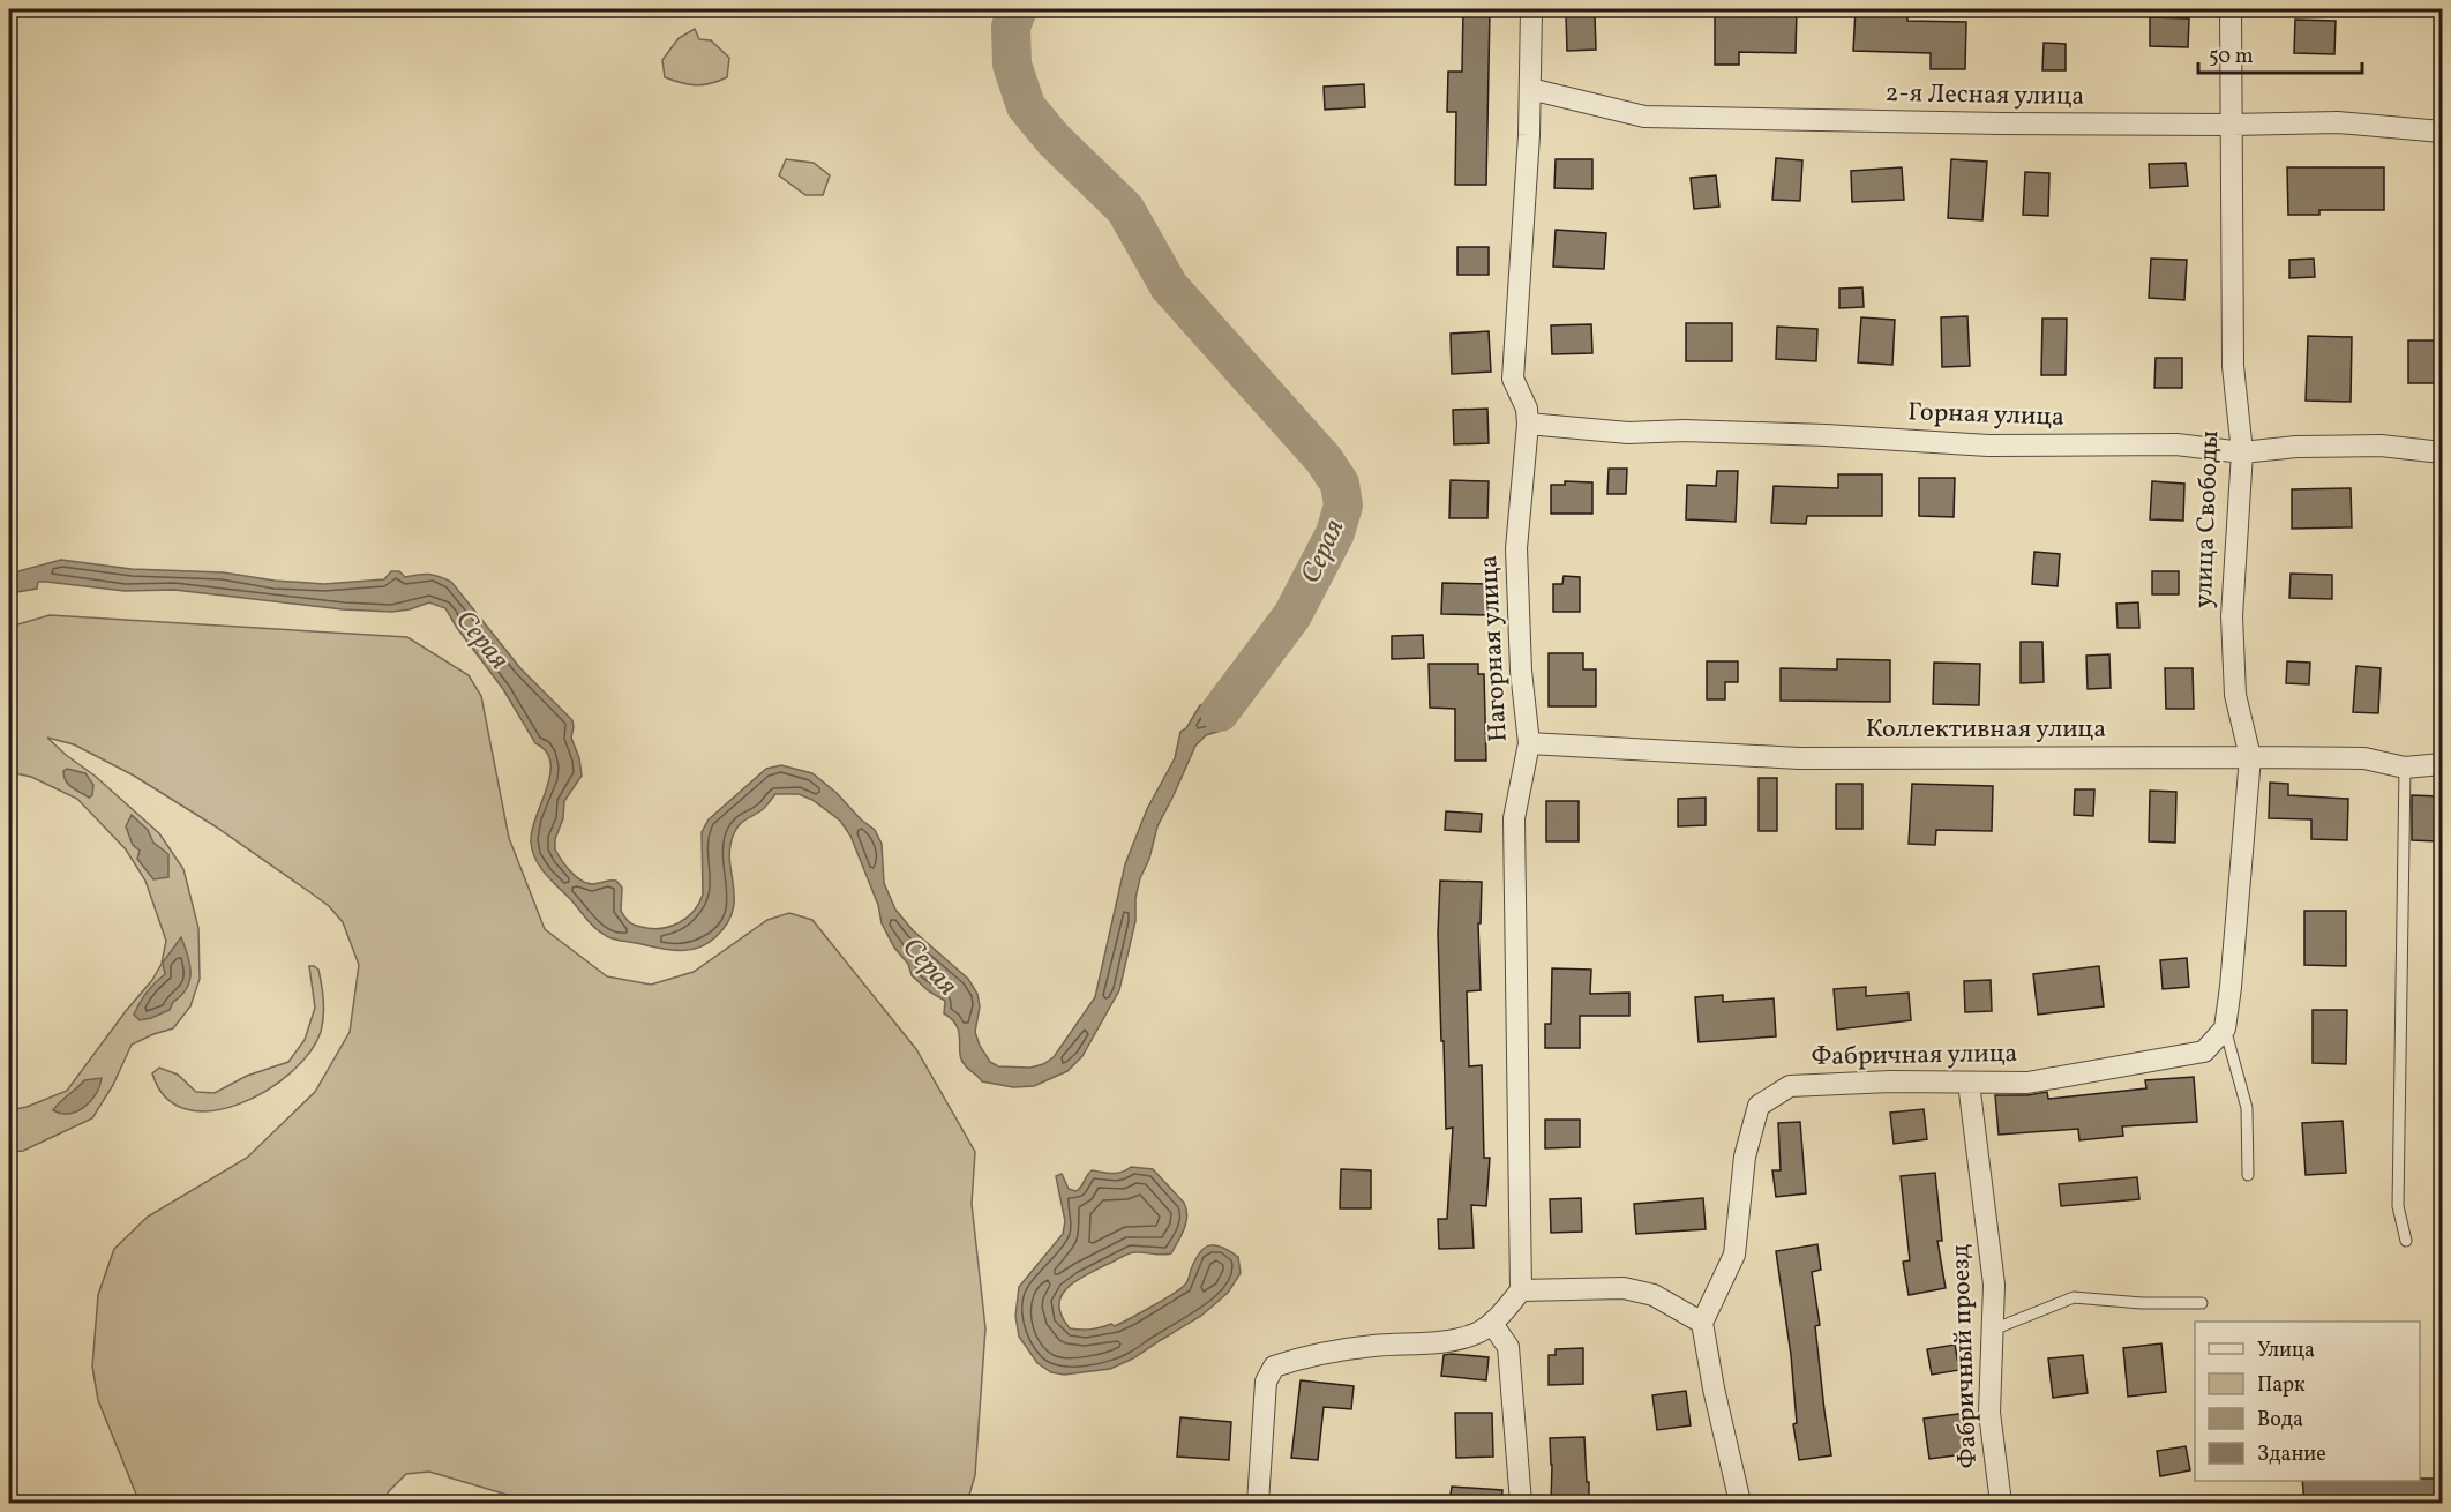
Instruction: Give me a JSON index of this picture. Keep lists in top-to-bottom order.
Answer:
{
  "streets": {
    "street": [
      "2-я Лесная улица",
      "Горная улица",
      "улица Свободы",
      "Нагорная улица",
      "Коллективная улица",
      "Фабричная улица",
      "Фабричный проезд"
    ]
  },
  "crossings": [
    ["2-я Лесная улица", "улица Свободы"],
    ["2-я Лесная улица", "Нагорная улица"],
    ["Горная улица", "улица Свободы"],
    ["Горная улица", "Нагорная улица"],
    ["улица Свободы", "Коллективная улица"],
    ["улица Свободы", "Фабричная улица"],
    ["Нагорная улица", "Коллективная улица"],
    ["Фабричная улица", "Фабричный проезд"]
  ],
  "water": ["Серая"],
  "legend": [
    "Улица",
    "Парк",
    "Вода",
    "Здание"
  ],
  "scale_bar": "50 m"
}
